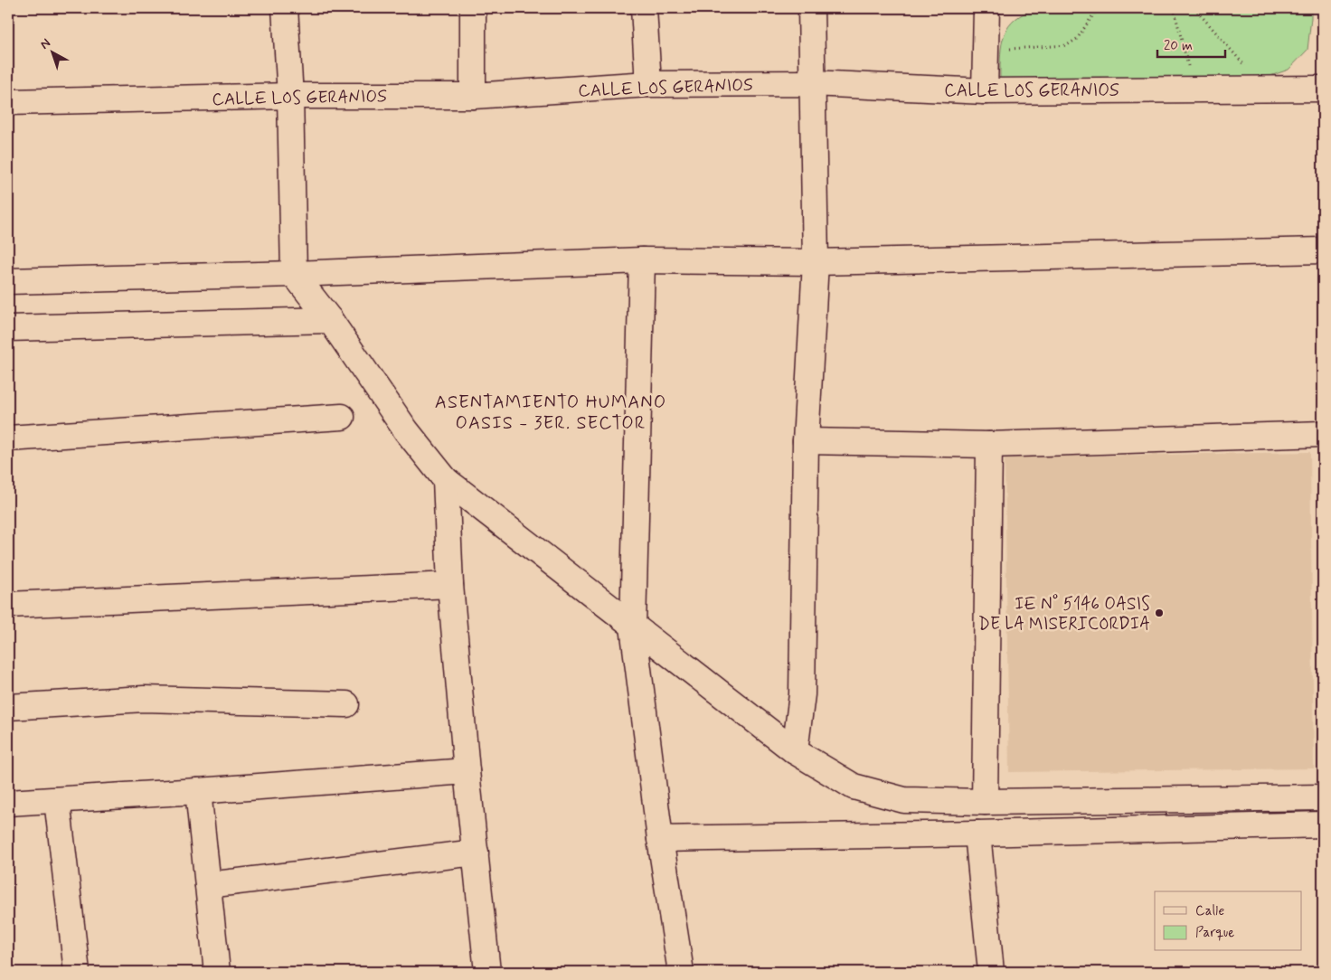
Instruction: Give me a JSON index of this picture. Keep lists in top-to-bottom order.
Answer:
{
  "streets": {
    "street": ["CALLE LOS GERANIOS"]
  },
  "districts": ["ASENTAMIENTO HUMANO OASIS - 3ER. SECTOR"],
  "places": ["IE N° 5146 OASIS DE LA MISERICORDIA"],
  "legend": ["Calle", "Parque"],
  "scale_bar": "20 m",
  "north": "top left"
}
